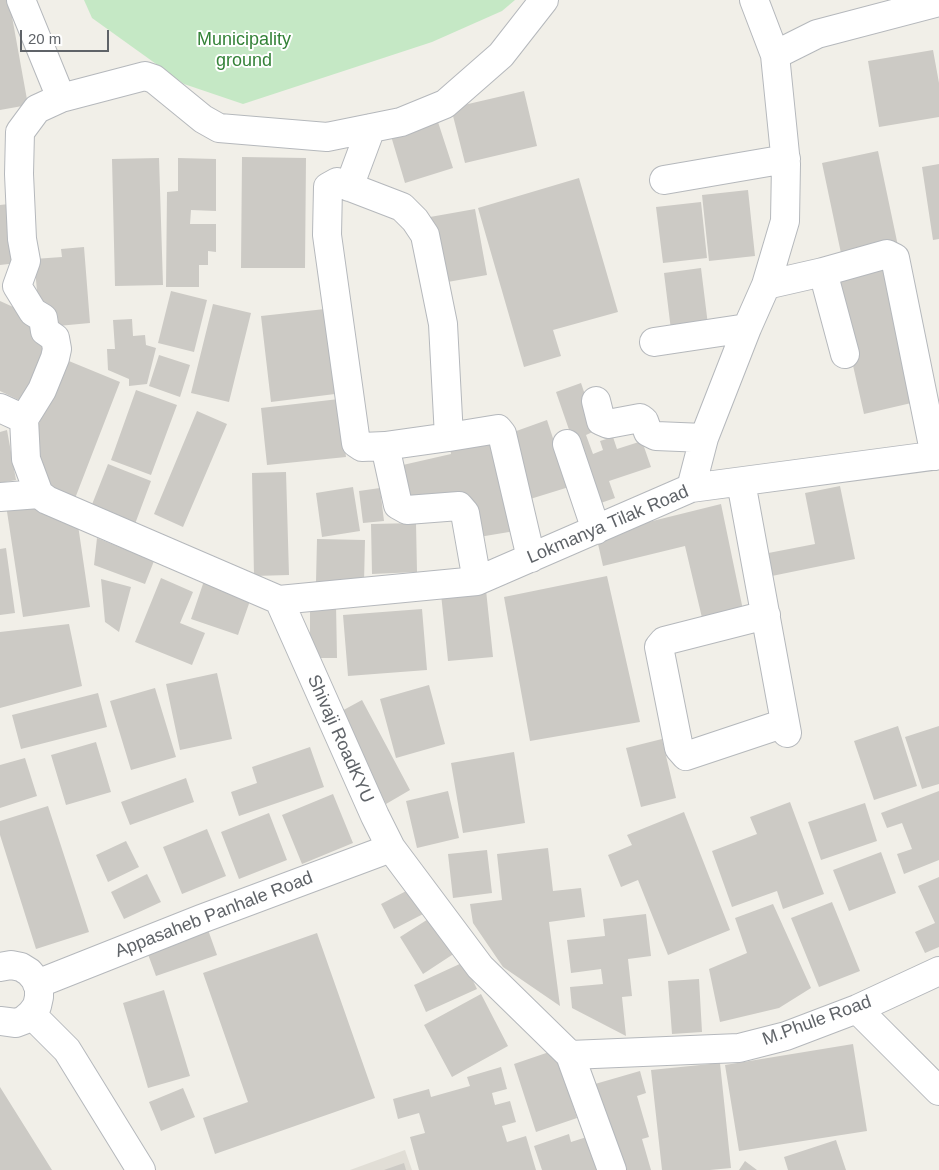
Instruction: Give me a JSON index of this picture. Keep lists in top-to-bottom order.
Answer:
{
  "streets": {
    "street": [
      "Lokmanya Tilak Road",
      "Shivaji RoadKYU",
      "Appasaheb Panhale Road",
      "M.Phule Road"
    ]
  },
  "crossings": [
    ["Lokmanya Tilak Road", "Shivaji RoadKYU"],
    ["Shivaji RoadKYU", "Appasaheb Panhale Road"],
    ["Shivaji RoadKYU", "M.Phule Road"]
  ],
  "parks": ["Municipality ground"],
  "scale_bar": "20 m"
}
